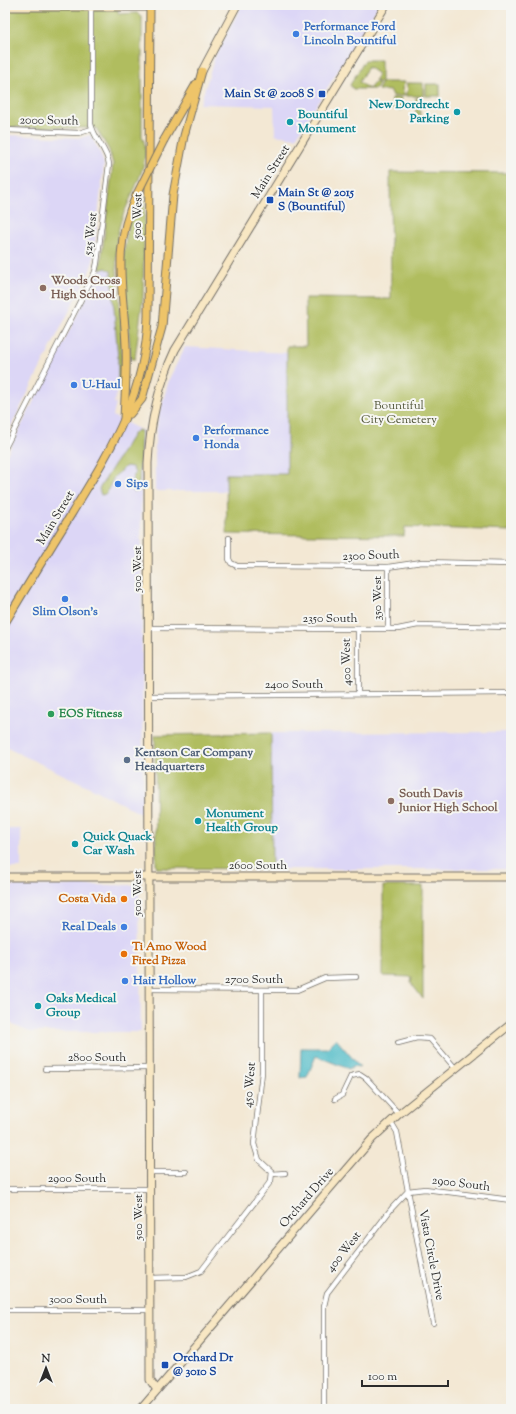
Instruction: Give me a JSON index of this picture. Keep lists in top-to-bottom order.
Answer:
{
  "streets": {
    "main road": ["Main Street", "500 West"],
    "street": [
      "2000 South",
      "525 West",
      "2300 South",
      "350 West",
      "2350 South",
      "400 West",
      "2400 South",
      "2600 South",
      "2700 South",
      "2800 South",
      "450 West",
      "2900 South",
      "Orchard Drive",
      "Vista Circle Drive",
      "3000 South"
    ]
  },
  "crossings": [
    ["2000 South", "525 West"],
    ["Main Street", "500 West"],
    ["500 West", "2350 South"],
    ["500 West", "2400 South"],
    ["500 West", "2600 South"],
    ["500 West", "2700 South"],
    ["500 West", "2800 South"],
    ["500 West", "2900 South"],
    ["500 West", "Orchard Drive"],
    ["500 West", "3000 South"],
    ["2300 South", "350 West"],
    ["350 West", "2350 South"],
    ["2350 South", "400 West"],
    ["400 West", "2400 South"],
    ["400 West", "2900 South"],
    ["400 West", "Vista Circle Drive"],
    ["2700 South", "450 West"],
    ["2900 South", "Vista Circle Drive"]
  ],
  "parks": ["Bountiful City Cemetery"],
  "places": {
    "other": [
      "Performance Ford Lincoln Bountiful",
      "New Dordrecht Parking",
      "Bountiful Monument",
      "Woods Cross High School",
      "U-Haul",
      "Performance Honda",
      "Sips",
      "Slim Olson's",
      "EOS Fitness",
      "Kentson Car Company Headquarters",
      "South Davis Junior High School",
      "Monument Health Group",
      "Quick Quack Car Wash",
      "Costa Vida",
      "Real Deals",
      "Ti Amo Wood Fired Pizza",
      "Hair Hollow",
      "Oaks Medical Group"
    ],
    "transit": ["Main St @ 2008 S", "Main St @ 2015 S (Bountiful)", "Orchard Dr @ 3010 S"]
  },
  "scale_bar": "100 m",
  "north": "top"
}
